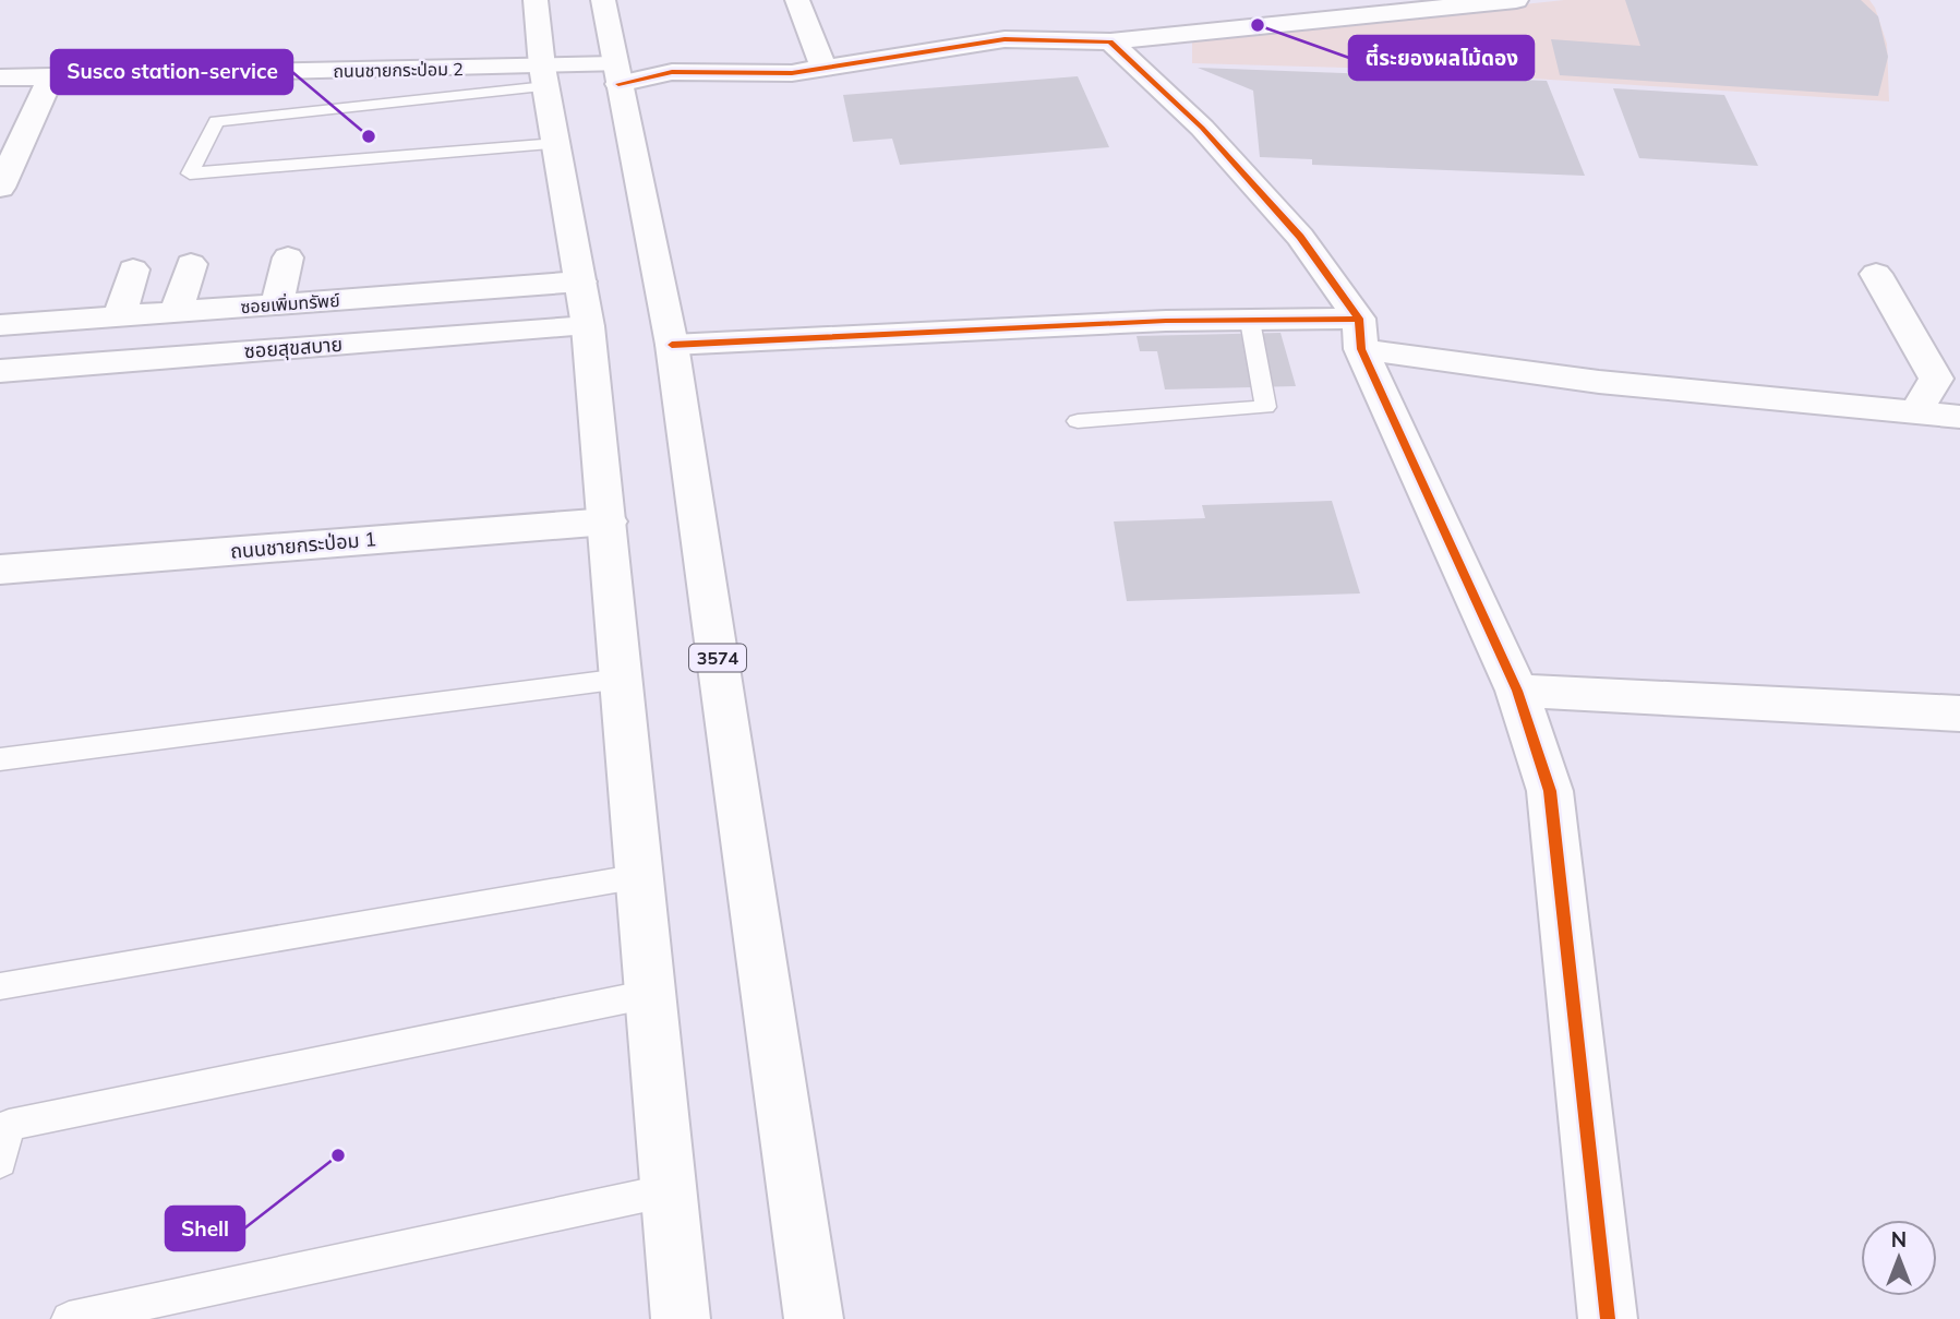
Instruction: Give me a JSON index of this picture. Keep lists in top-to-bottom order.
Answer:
{
  "streets": {
    "street": [
      "ถนนชายกระป่อม 2",
      "ซอยเพิ่มทรัพย์",
      "ซอยสุขสบาย",
      "ถนนชายกระป่อม 1",
      "3574"
    ]
  },
  "crossings": [
    ["ถนนชายกระป่อม 2", "3574"]
  ],
  "places": ["ตี๋ระยองผลไม้ดอง", "Susco station-service", "Shell"],
  "north": "top"
}
